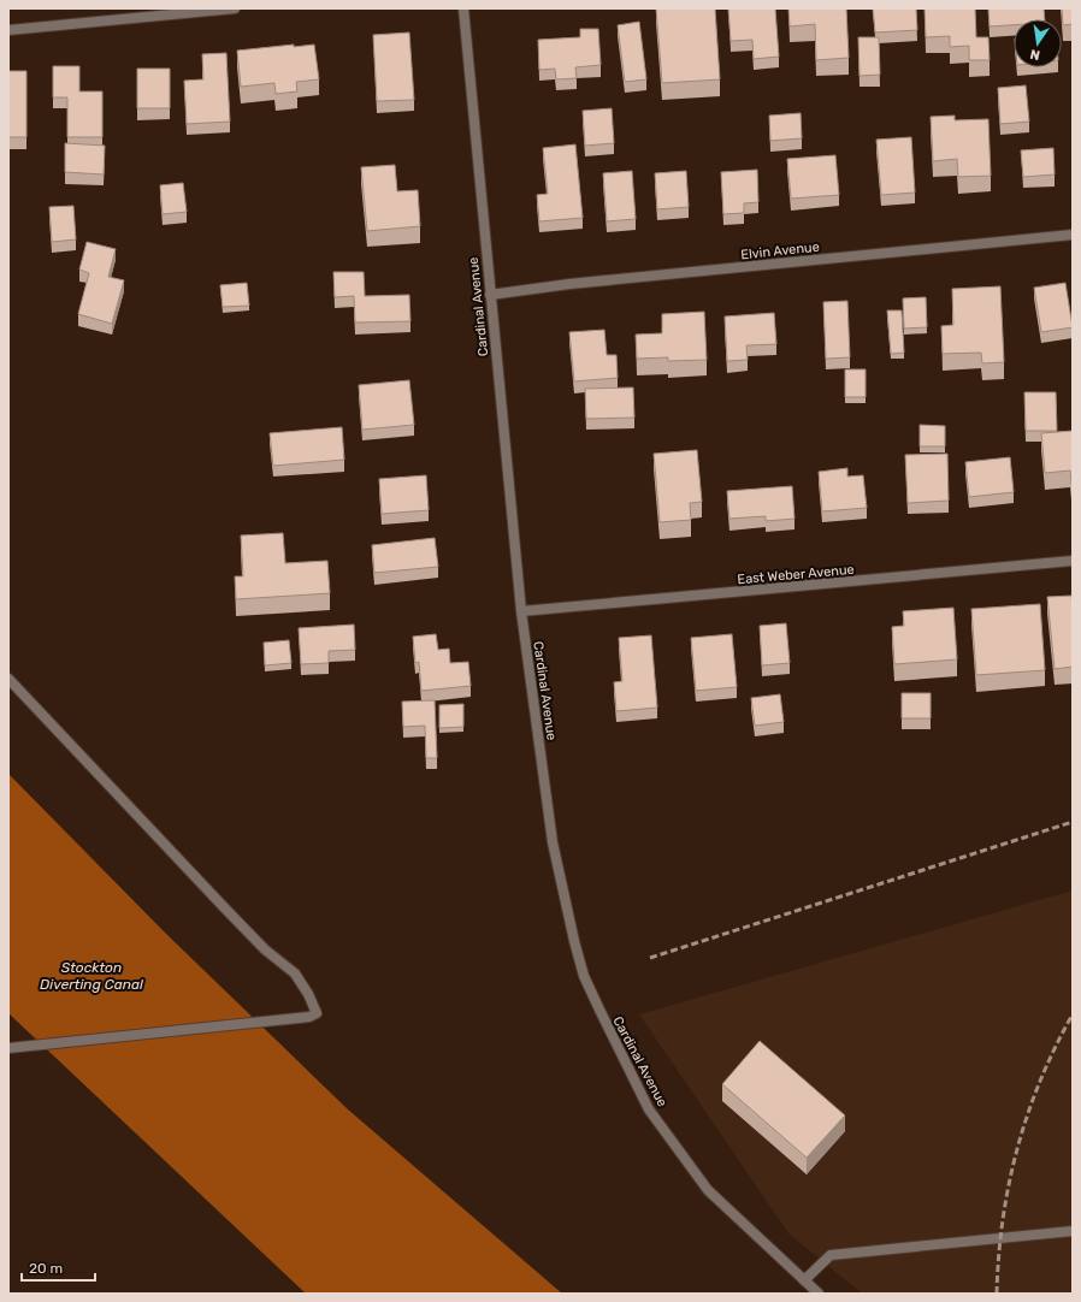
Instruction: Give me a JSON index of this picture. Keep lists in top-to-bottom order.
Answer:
{
  "streets": {
    "street": ["Elvin Avenue", "Cardinal Avenue", "East Weber Avenue"]
  },
  "crossings": [
    ["Elvin Avenue", "Cardinal Avenue"],
    ["Cardinal Avenue", "East Weber Avenue"]
  ],
  "water": ["Stockton Diverting Canal"],
  "scale_bar": "20 m",
  "north": "bottom"
}
